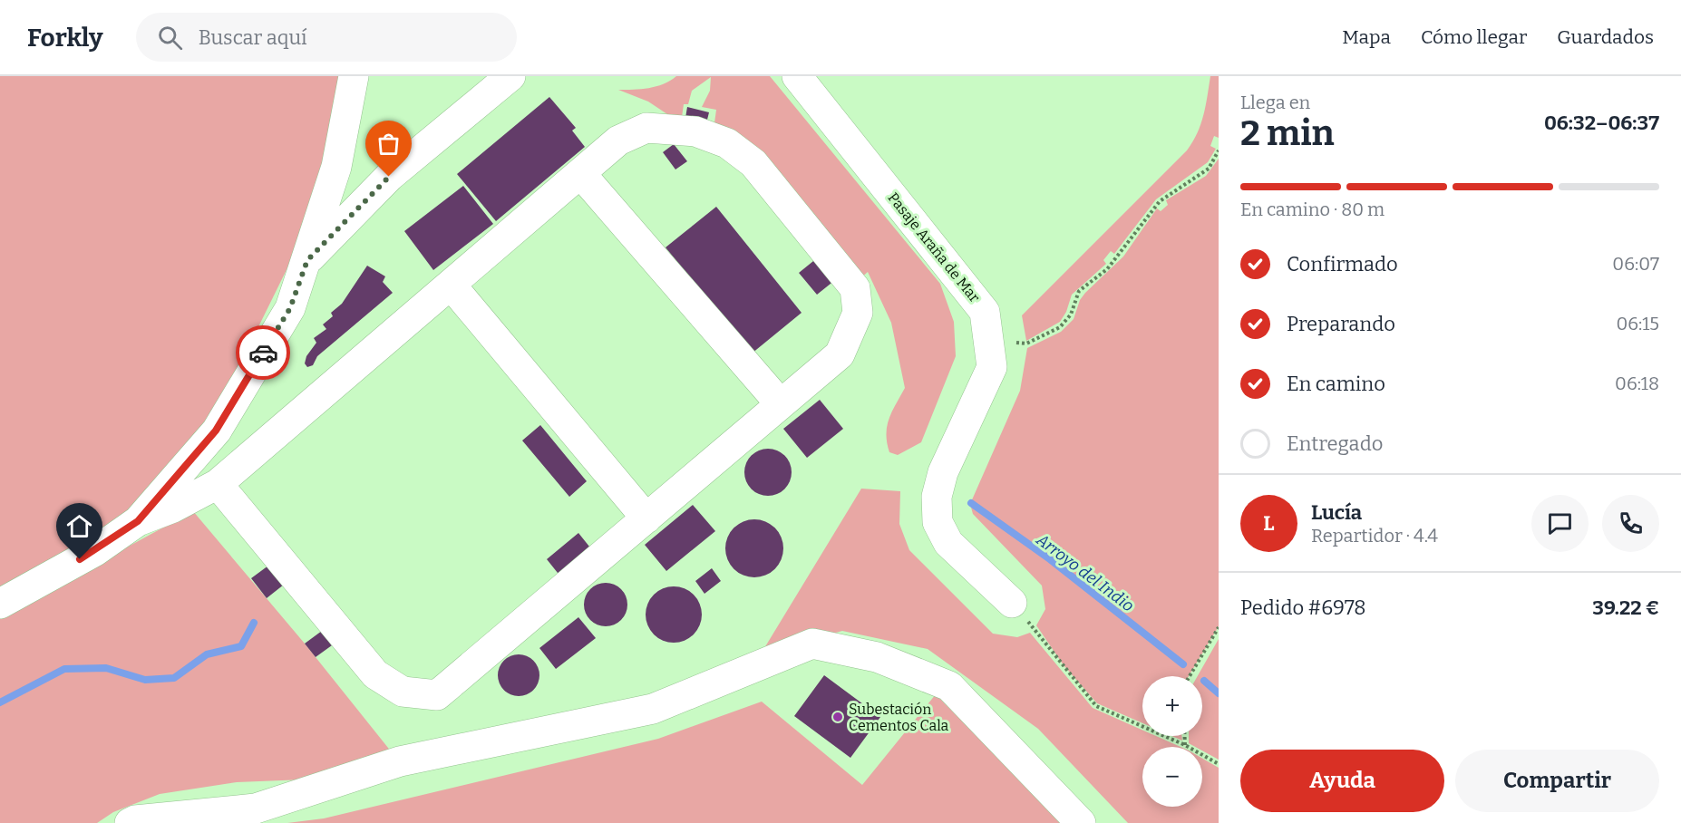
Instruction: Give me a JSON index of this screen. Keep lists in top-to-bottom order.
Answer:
{
  "streets": {
    "street": ["Pasaje Araña de Mar"]
  },
  "water": ["Arroyo del Indio"],
  "places": ["Subestación Cementos Cala"],
  "page": {
    "header": "Forkly",
    "search": "Buscar aquí",
    "nav": ["Mapa", "Cómo llegar", "Guardados"],
    "heading": ["2 min", "Llega en", "06:32–06:37"],
    "panel": [
      "Lucía",
      "Repartidor · 4.4",
      "Pedido #6978",
      "39.22 €"
    ],
    "bar": "En camino · 80 m",
    "list": [
      ["Confirmado", "06:07"],
      ["Preparando", "06:15"],
      ["En camino", "06:18"],
      "Entregado"
    ],
    "round": "L",
    "map_buttons": ["+", "−"],
    "buttons": ["Ayuda", "Compartir"]
  }
}
